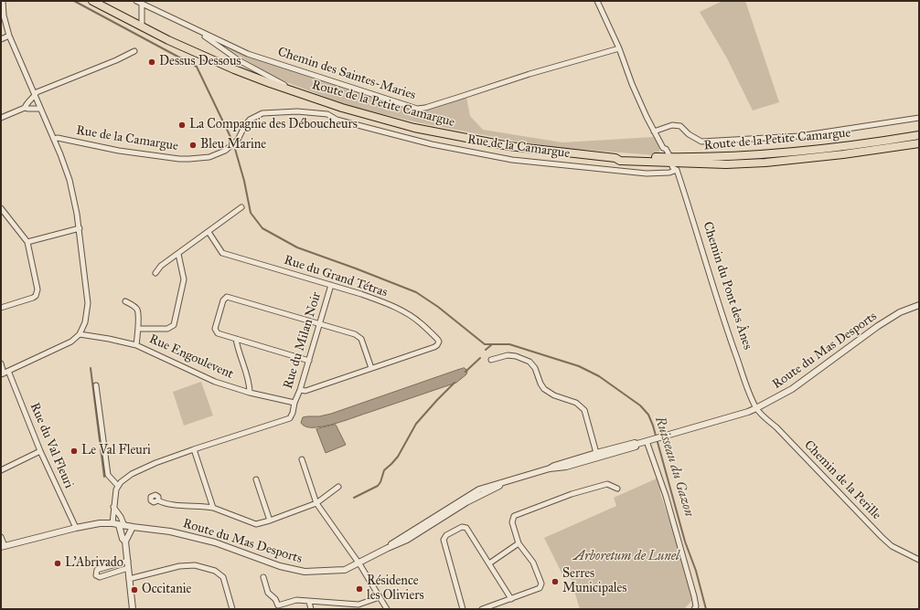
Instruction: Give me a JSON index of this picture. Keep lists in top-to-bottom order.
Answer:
{
  "streets": {
    "main road": ["Route de la Petite Camargue"],
    "street": [
      "Chemin des Saintes-Maries",
      "Rue de la Camargue",
      "Rue du Grand Tétras",
      "Chemin du Pont des Ânes",
      "Rue du Milan Noir",
      "Route du Mas Desports",
      "Rue Engoulevent",
      "Rue du Val Fleuri",
      "Chemin de la Perille"
    ]
  },
  "crossings": [
    ["Route de la Petite Camargue", "Rue de la Camargue"],
    ["Route de la Petite Camargue", "Chemin du Pont des Ânes"],
    ["Rue de la Camargue", "Chemin du Pont des Ânes"],
    ["Rue du Grand Tétras", "Rue du Milan Noir"],
    ["Chemin du Pont des Ânes", "Route du Mas Desports"],
    ["Chemin du Pont des Ânes", "Chemin de la Perille"],
    ["Rue du Milan Noir", "Rue Engoulevent"],
    ["Route du Mas Desports", "Rue du Val Fleuri"],
    ["Route du Mas Desports", "Chemin de la Perille"]
  ],
  "water": ["Ruisseau du Gazon"],
  "parks": ["Arboretum de Lunel"],
  "places": [
    "Dessus Dessous",
    "La Compagnie des Déboucheurs",
    "Bleu Marine",
    "Le Val Fleuri",
    "L'Abrivado",
    "Serres Municipales",
    "Résidence les Oliviers",
    "Occitanie"
  ]
}
